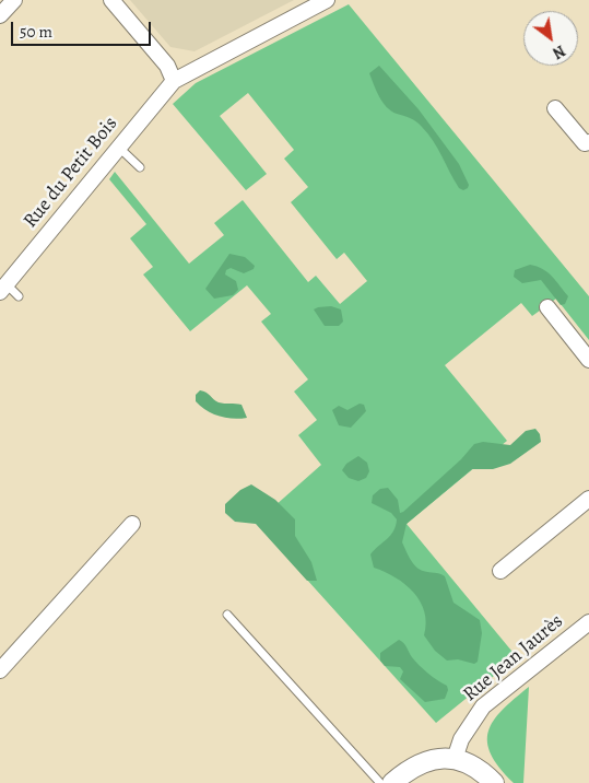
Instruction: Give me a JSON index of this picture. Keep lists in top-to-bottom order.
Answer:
{
  "streets": {
    "street": ["Rue du Petit Bois", "Rue Jean Jaurès"]
  },
  "scale_bar": "50 m",
  "north": "bottom right"
}
